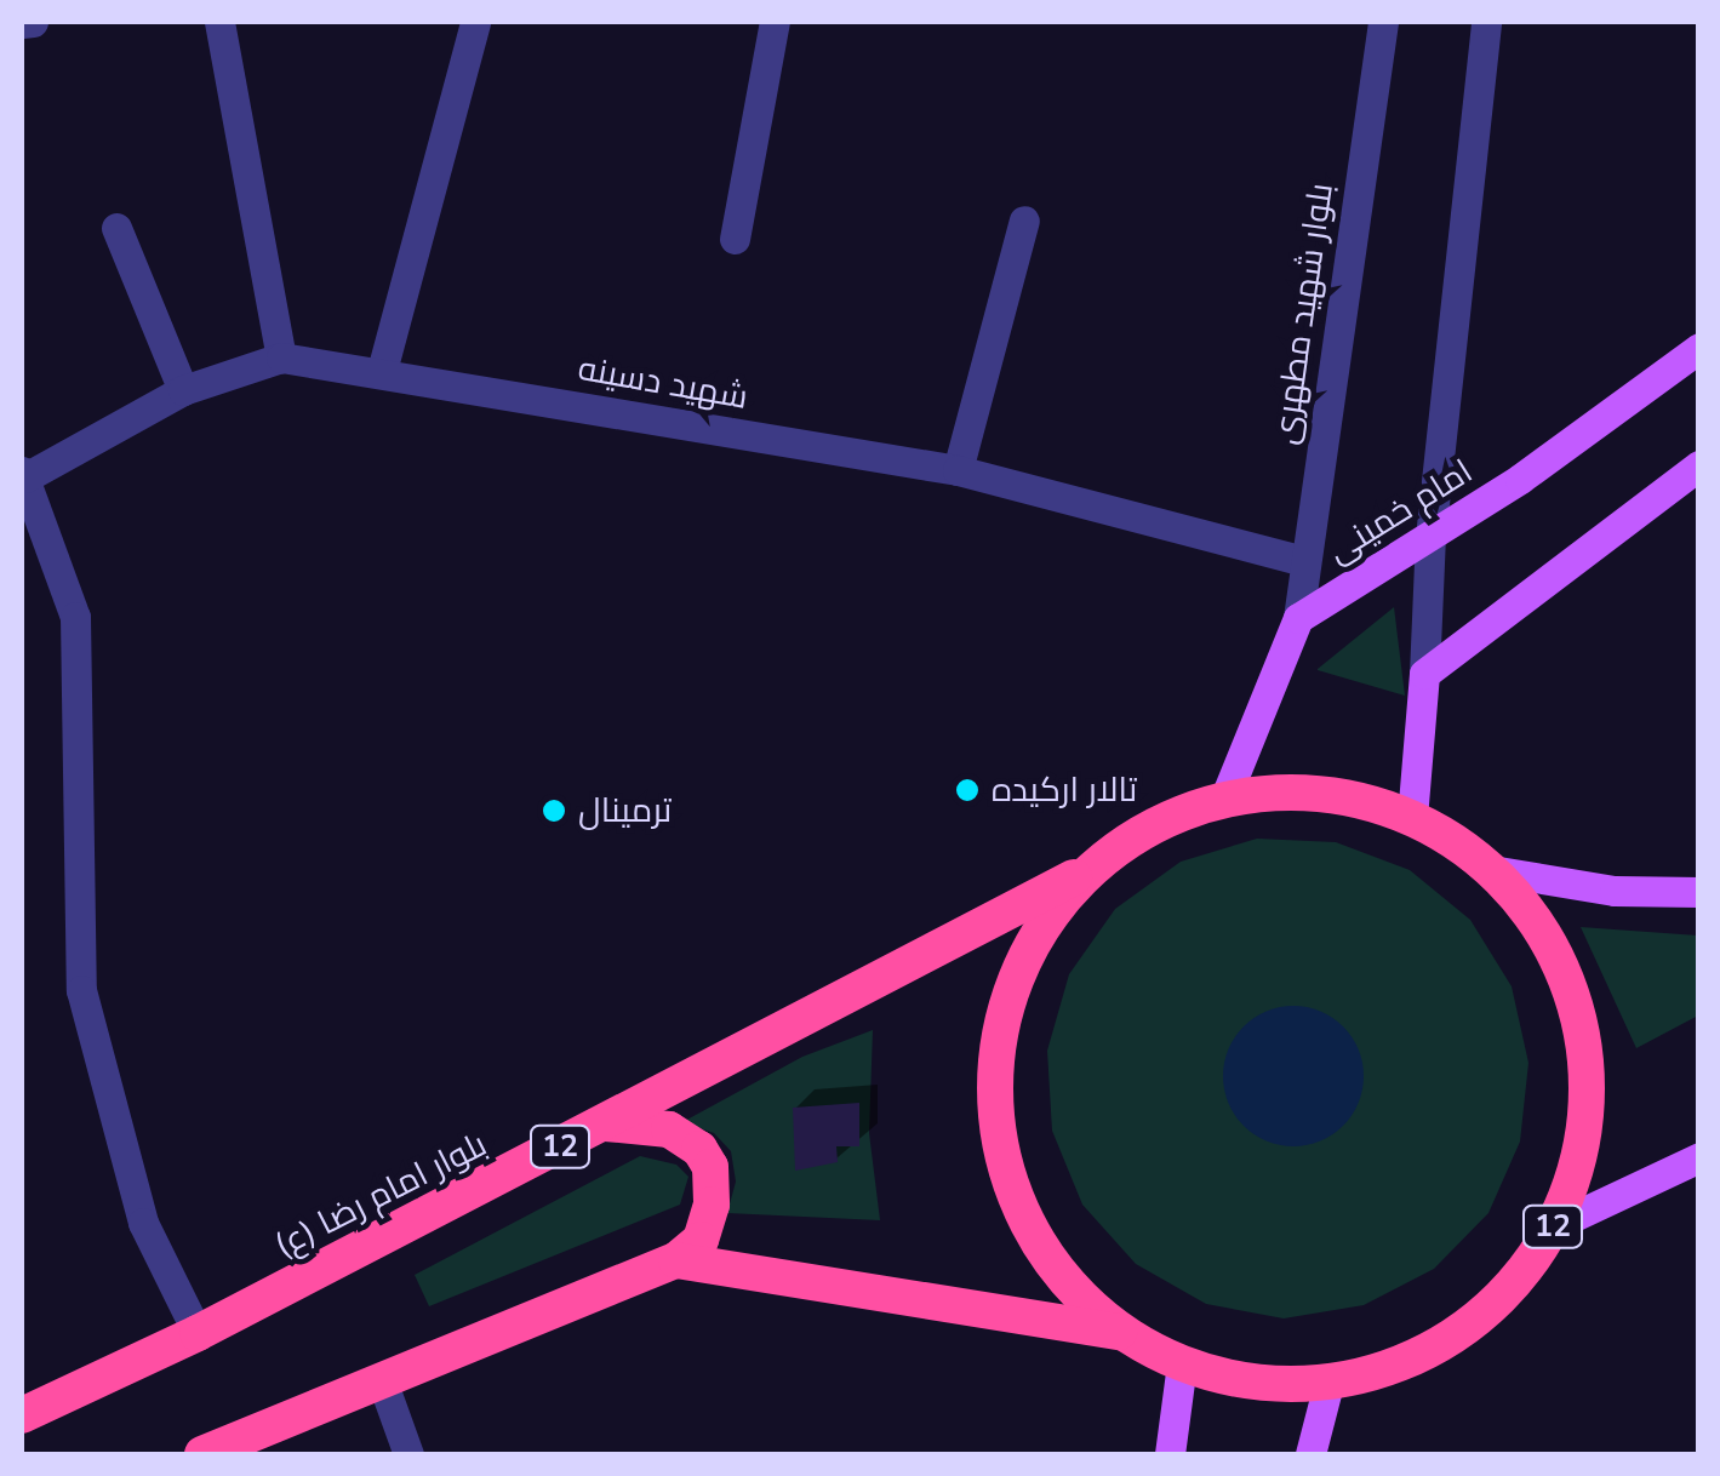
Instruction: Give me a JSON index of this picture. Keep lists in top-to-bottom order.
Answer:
{
  "streets": {
    "highway": ["12", "بلوار امام رضا (ع)"],
    "main road": ["امام خمینی"],
    "street": ["بلوار شهید مطهری", "شهید دسینه"]
  },
  "crossings": [
    ["بلوار شهید مطهری", "شهید دسینه"],
    ["بلوار شهید مطهری", "امام خمینی"],
    ["12", "بلوار امام رضا (ع)"]
  ],
  "places": ["تالار ارکیده", "ترمینال"]
}
